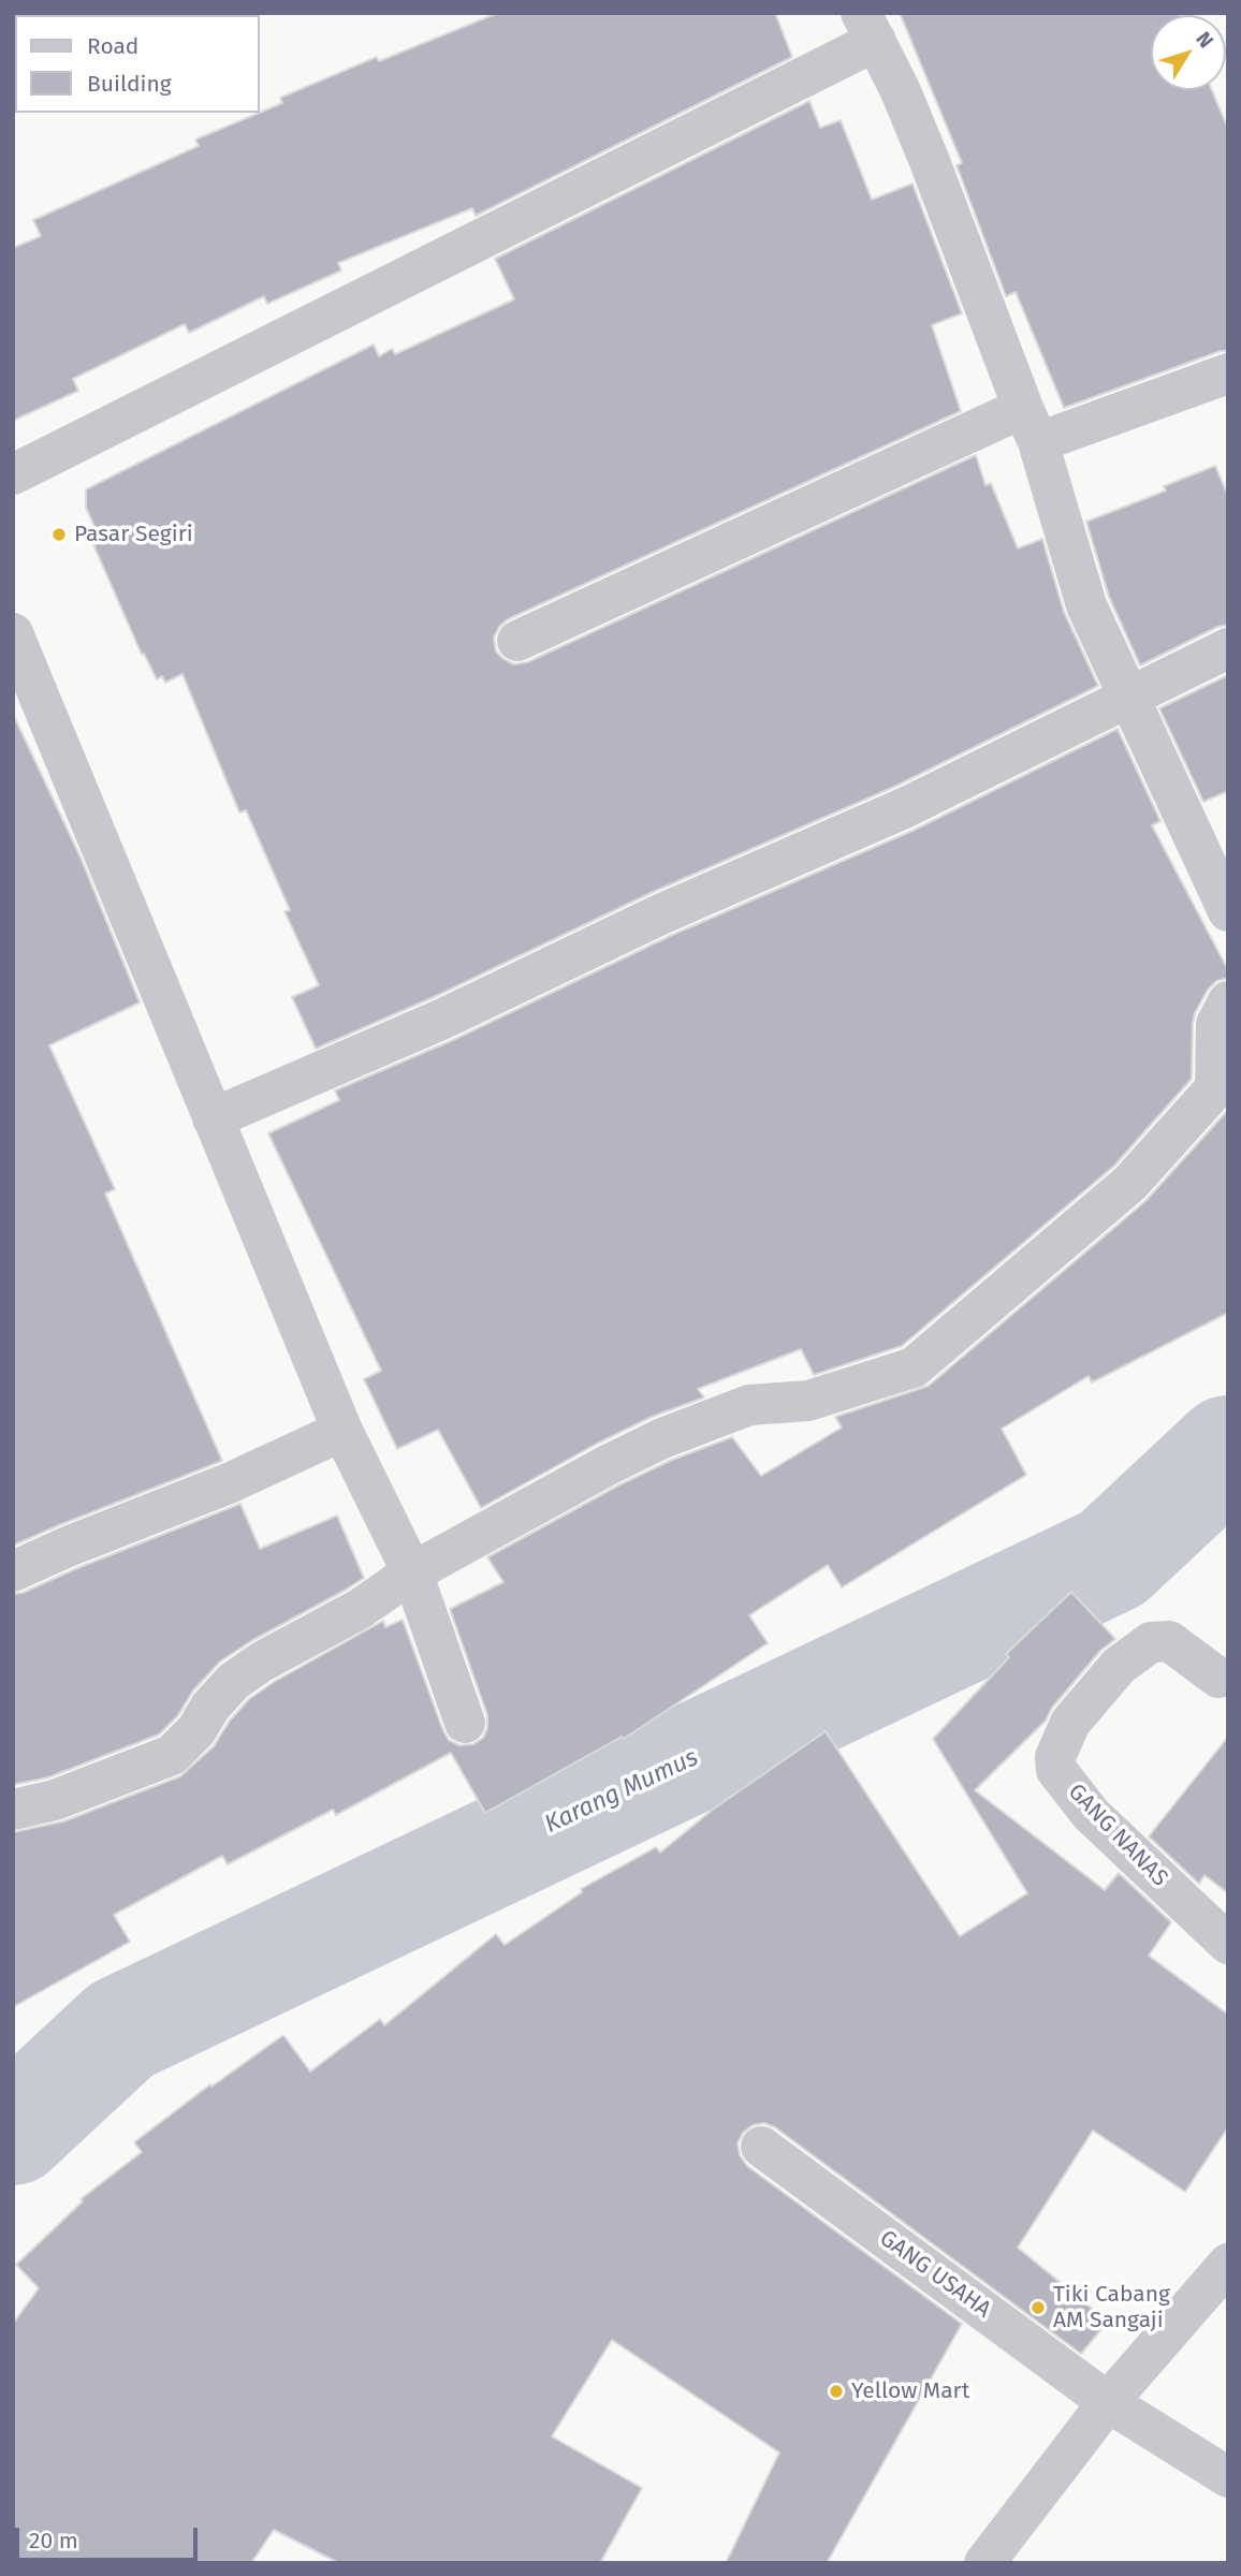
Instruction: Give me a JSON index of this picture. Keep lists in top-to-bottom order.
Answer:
{
  "streets": {
    "street": ["GANG NANAS", "GANG USAHA"]
  },
  "water": ["Karang Mumus"],
  "places": ["Pasar Segiri", "Tiki Cabang AM Sangaji", "Yellow Mart"],
  "legend": ["Road", "Building"],
  "scale_bar": "20 m",
  "north": "top right"
}
